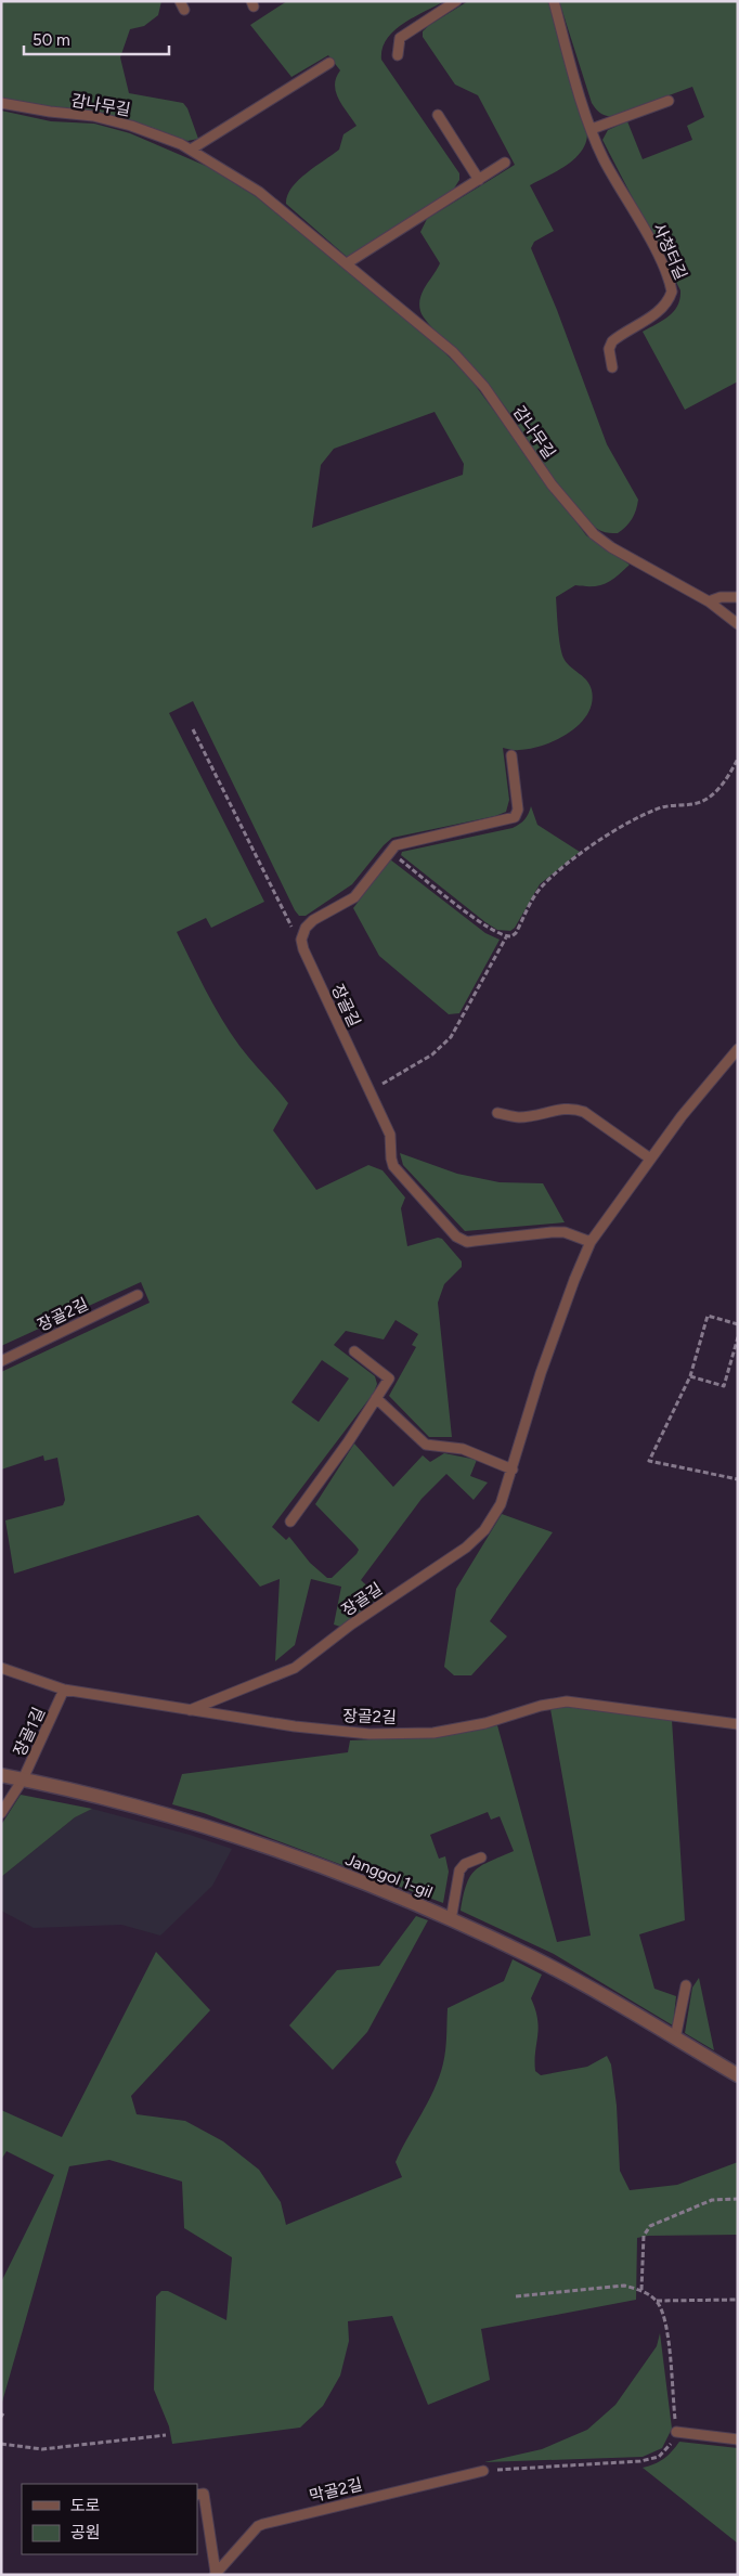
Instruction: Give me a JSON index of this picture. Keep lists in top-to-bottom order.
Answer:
{
  "streets": {
    "street": ["Janggol 1-gil"],
    "lane": [
      "감나무길",
      "사청터길",
      "장골길",
      "장골2길",
      "장골1길",
      "막골2길"
    ]
  },
  "crossings": [
    ["장골길", "장골2길"],
    ["장골2길", "장골1길"],
    ["장골1길", "Janggol 1-gil"]
  ],
  "legend": ["도로", "공원"],
  "scale_bar": "50 m"
}
